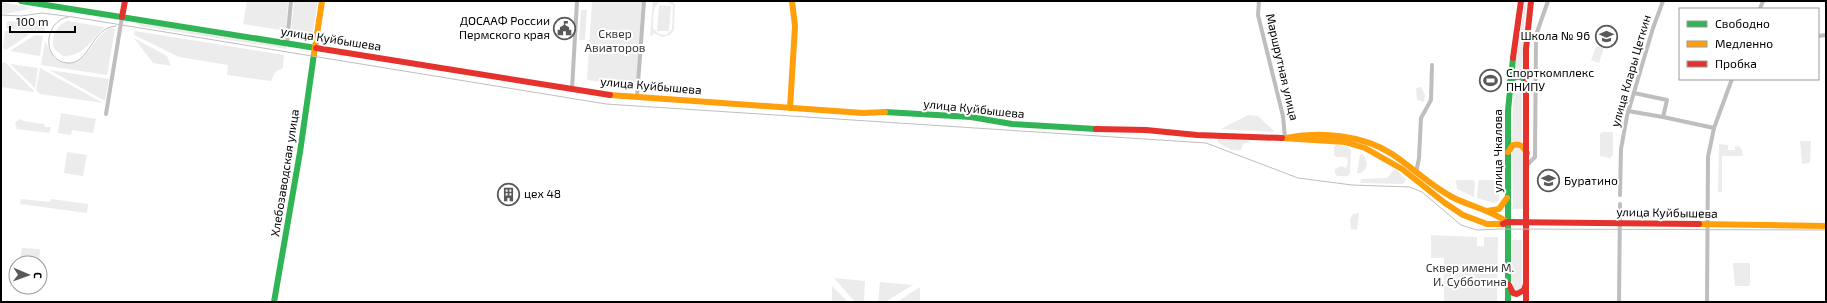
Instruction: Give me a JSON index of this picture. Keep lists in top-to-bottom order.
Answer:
{
  "streets": {
    "main road": ["улица Куйбышева", "улица Чкалова", "Хлебозаводская улица"],
    "street": ["Маршрутная улица", "улица Клары Цеткин"]
  },
  "crossings": [
    ["улица Куйбышева", "Маршрутная улица"],
    ["улица Куйбышева", "улица Чкалова"],
    ["улица Куйбышева", "Хлебозаводская улица"]
  ],
  "parks": ["Сквер Авиаторов", "Сквер имени М. И. Субботина"],
  "places": {
    "public building": ["ДОСААФ России Пермского края"],
    "school or university": ["Школа № 96", "Буратино"],
    "sports": ["Спорткомплекс ПНИПУ"],
    "building": ["цех 48"]
  },
  "legend": ["Свободно", "Медленно", "Пробка"],
  "scale_bar": "100 m",
  "north": "right"
}
